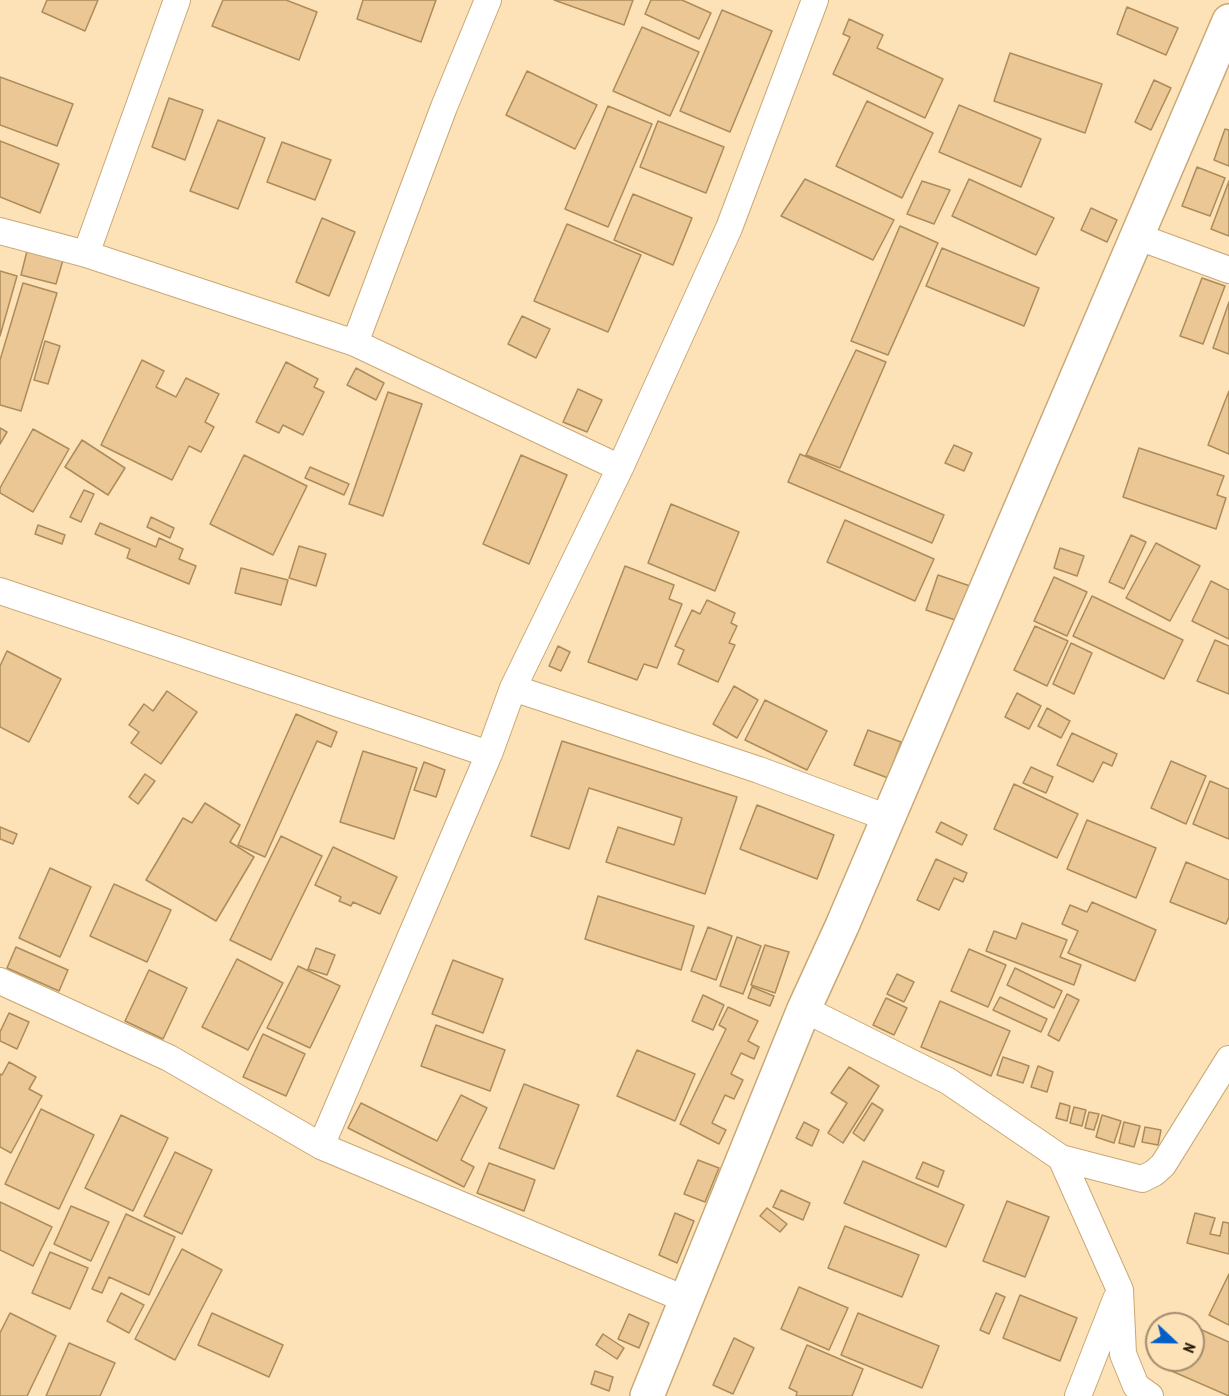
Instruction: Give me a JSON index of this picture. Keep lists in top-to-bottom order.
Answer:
{
  "north": "right"
}
